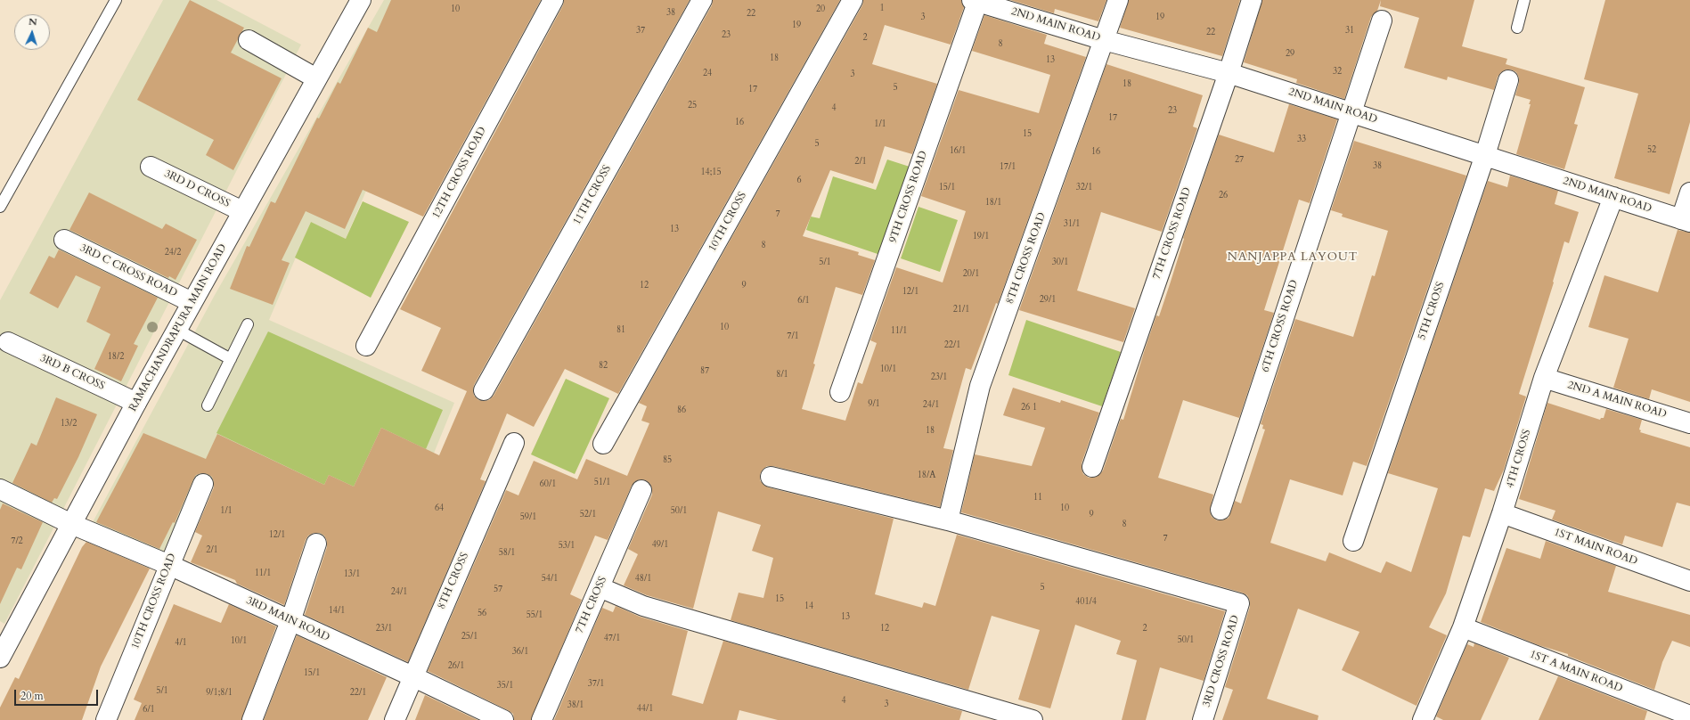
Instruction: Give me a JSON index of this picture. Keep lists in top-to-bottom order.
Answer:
{
  "streets": {
    "street": [
      "2ND MAIN ROAD",
      "12TH CROSS ROAD",
      "3RD D CROSS",
      "11TH CROSS",
      "9TH CROSS ROAD",
      "10TH CROSS",
      "7TH CROSS ROAD",
      "8TH CROSS ROAD",
      "3RD C CROSS ROAD",
      "5TH CROSS",
      "6TH CROSS ROAD",
      "RAMACHANDRAPURA MAIN ROAD",
      "3RD B CROSS",
      "2ND A MAIN ROAD",
      "4TH CROSS",
      "1ST MAIN ROAD",
      "8TH CROSS",
      "10TH CROSS ROAD",
      "7TH CROSS",
      "3RD MAIN ROAD",
      "3RD CROSS ROAD",
      "1ST A MAIN ROAD"
    ]
  },
  "crossings": [
    ["2ND MAIN ROAD", "9TH CROSS ROAD"],
    ["2ND MAIN ROAD", "7TH CROSS ROAD"],
    ["2ND MAIN ROAD", "8TH CROSS ROAD"],
    ["2ND MAIN ROAD", "5TH CROSS"],
    ["2ND MAIN ROAD", "6TH CROSS ROAD"],
    ["2ND MAIN ROAD", "4TH CROSS"],
    ["3RD D CROSS", "RAMACHANDRAPURA MAIN ROAD"],
    ["8TH CROSS ROAD", "3RD CROSS ROAD"],
    ["3RD C CROSS ROAD", "RAMACHANDRAPURA MAIN ROAD"],
    ["RAMACHANDRAPURA MAIN ROAD", "3RD B CROSS"],
    ["RAMACHANDRAPURA MAIN ROAD", "3RD MAIN ROAD"],
    ["2ND A MAIN ROAD", "4TH CROSS"],
    ["4TH CROSS", "1ST MAIN ROAD"],
    ["4TH CROSS", "1ST A MAIN ROAD"],
    ["8TH CROSS", "3RD MAIN ROAD"],
    ["10TH CROSS ROAD", "3RD MAIN ROAD"]
  ],
  "districts": ["NANJAPPA LAYOUT"],
  "house_numbers": [
    "1",
    "10",
    "20",
    "38",
    "22",
    "3",
    "19",
    "19",
    "37",
    "31",
    "22",
    "23",
    "2",
    "8",
    "29",
    "18",
    "13",
    "32",
    "24",
    "3",
    "18",
    "5",
    "17",
    "25",
    "4",
    "23",
    "17",
    "16",
    "1/1",
    "15",
    "33",
    "5",
    "52",
    "16/1",
    "16",
    "27",
    "2/1",
    "38",
    "17/1",
    "14;15",
    "6",
    "15/1",
    "32/1",
    "26",
    "18/1",
    "7",
    "31/1",
    "13",
    "19/1",
    "8",
    "24/2",
    "5/1",
    "30/1",
    "20/1",
    "12",
    "9",
    "12/1",
    "29/1",
    "6/1",
    "21/1",
    "10",
    "81",
    "11/1",
    "7/1",
    "22/1",
    "18/2",
    "82",
    "10/1",
    "87",
    "8/1",
    "23/1",
    "9/1",
    "24/1",
    "26 1",
    "86",
    "13/2",
    "18",
    "85",
    "18/A",
    "51/1",
    "60/1",
    "11",
    "64",
    "10",
    "1/1",
    "50/1",
    "52/1",
    "9",
    "59/1",
    "8",
    "12/1",
    "7",
    "7/2",
    "49/1",
    "53/1",
    "2/1",
    "58/1",
    "11/1",
    "13/1",
    "54/1",
    "48/1",
    "5",
    "57",
    "24/1",
    "15",
    "401/4",
    "14",
    "14/1",
    "56",
    "55/1",
    "13",
    "23/1",
    "12",
    "2",
    "25/1",
    "47/1",
    "50/1",
    "10/1",
    "4/1",
    "36/1",
    "26/1",
    "15/1",
    "37/1",
    "35/1",
    "5/1",
    "9/1;8/1",
    "22/1",
    "4",
    "3",
    "38/1",
    "44/1",
    "6/1"
  ],
  "scale_bar": "20 m",
  "north": "top"
}
